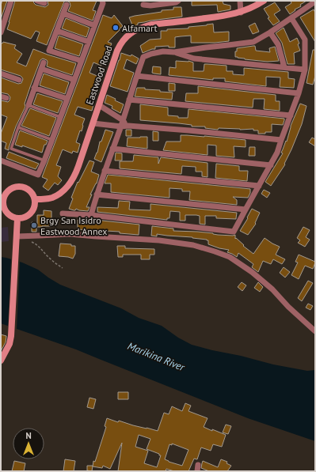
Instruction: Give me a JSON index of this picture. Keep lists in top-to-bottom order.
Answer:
{
  "streets": {
    "main road": ["Eastwood Road"]
  },
  "water": ["Marikina River"],
  "places": ["Alfamart", "Brgy San Isidro Eastwood Annex"],
  "north": "top"
}
